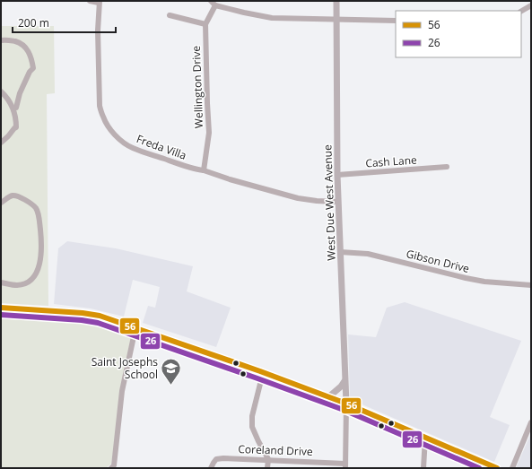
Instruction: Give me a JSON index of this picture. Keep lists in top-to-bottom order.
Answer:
{
  "streets": {
    "main road": ["West Due West Avenue"],
    "street": [
      "Wellington Drive",
      "Freda Villa",
      "Cash Lane",
      "Gibson Drive",
      "Coreland Drive"
    ]
  },
  "crossings": [
    ["Wellington Drive", "Freda Villa"],
    ["Freda Villa", "West Due West Avenue"],
    ["Cash Lane", "West Due West Avenue"],
    ["West Due West Avenue", "Gibson Drive"]
  ],
  "places": {
    "school or university": ["Saint Josephs School"]
  },
  "lines": ["transit line 56", "transit line 26"],
  "legend": ["56", "26"],
  "scale_bar": "200 m"
}
